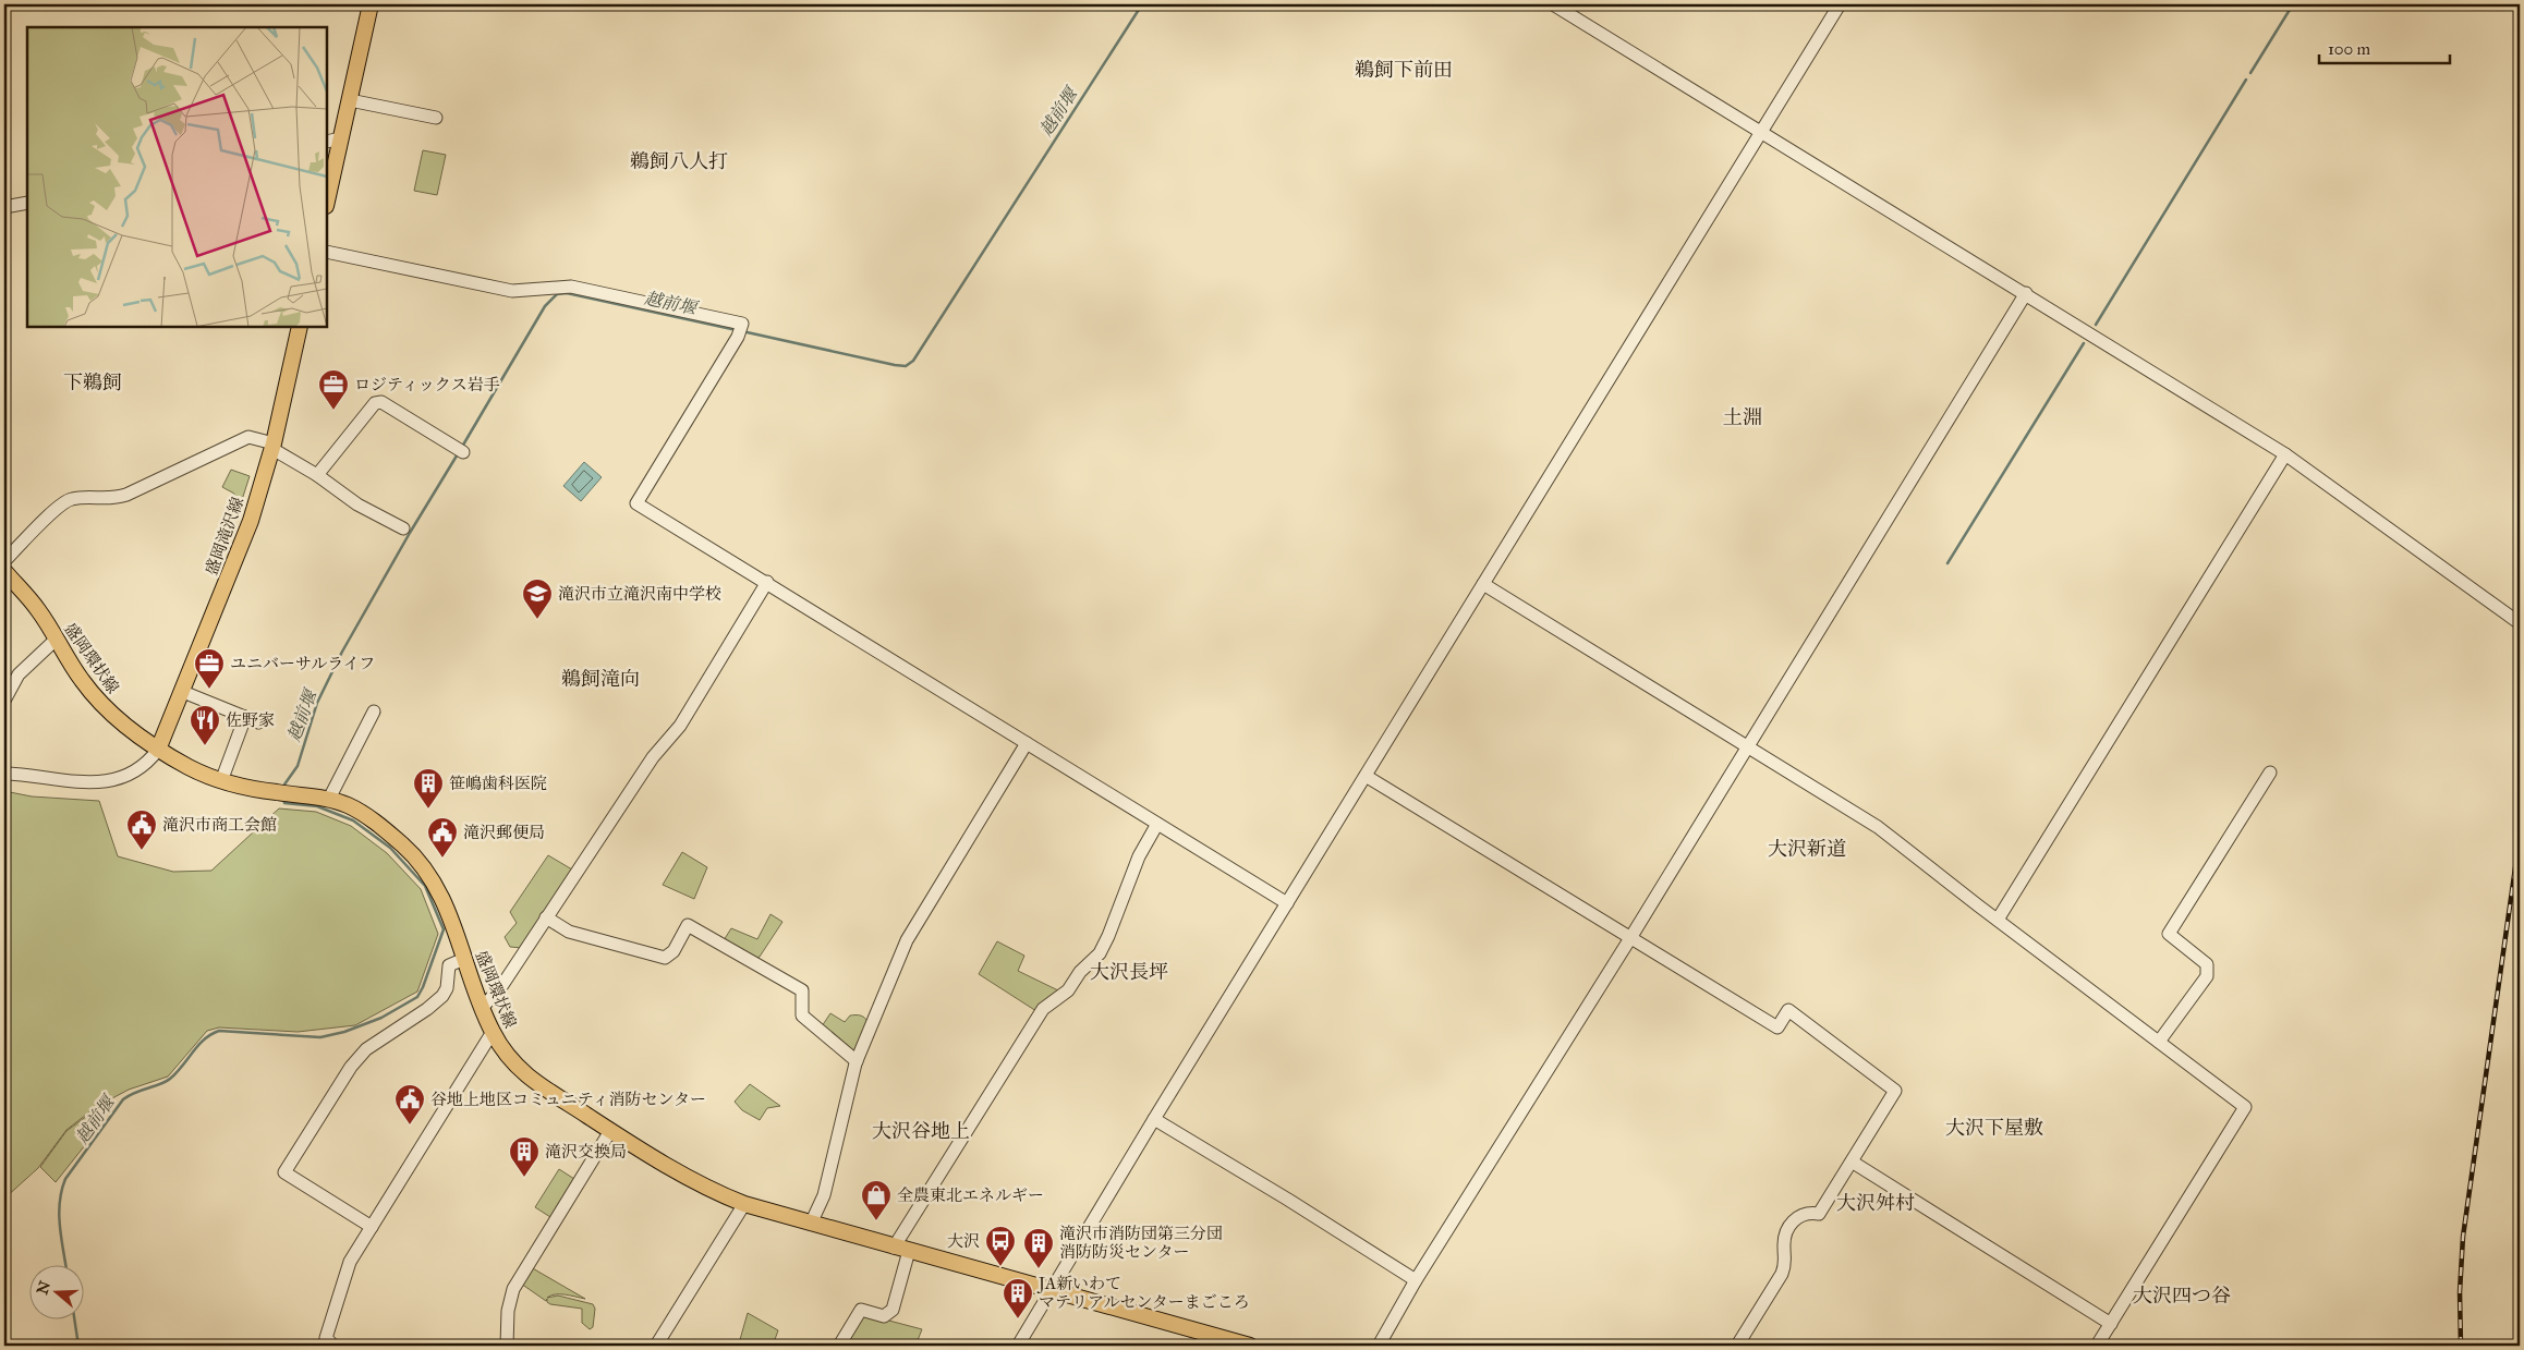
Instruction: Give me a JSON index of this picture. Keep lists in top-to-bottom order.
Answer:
{
  "streets": {
    "main road": ["盛岡滝沢線", "盛岡環状線"]
  },
  "crossings": [
    ["盛岡滝沢線", "盛岡環状線"]
  ],
  "districts": [
    "鵜飼下前田",
    "鵜飼八人打",
    "下鵜飼",
    "土淵",
    "鵜飼滝向",
    "大沢新道",
    "大沢長坪",
    "大沢下屋敷",
    "大沢谷地上",
    "大沢舛村",
    "大沢四つ谷"
  ],
  "water": ["越前堰"],
  "places": {
    "office": ["ロジティックス岩手", "ユニバーサルライフ"],
    "school or university": ["滝沢市立滝沢南中学校"],
    "restaurant": ["佐野家"],
    "building": [
      "笹嶋歯科医院",
      "滝沢交換局",
      "滝沢市消防団第三分団 消防防災センター",
      "JA新いわて マテリアルセンターまごころ"
    ],
    "public building": ["滝沢市商工会館", "滝沢郵便局", "谷地上地区コミュニティ消防センター"],
    "shop": ["全農東北エネルギー"],
    "bus stop": ["大沢"]
  },
  "scale_bar": "100 m",
  "north": "left"
}
